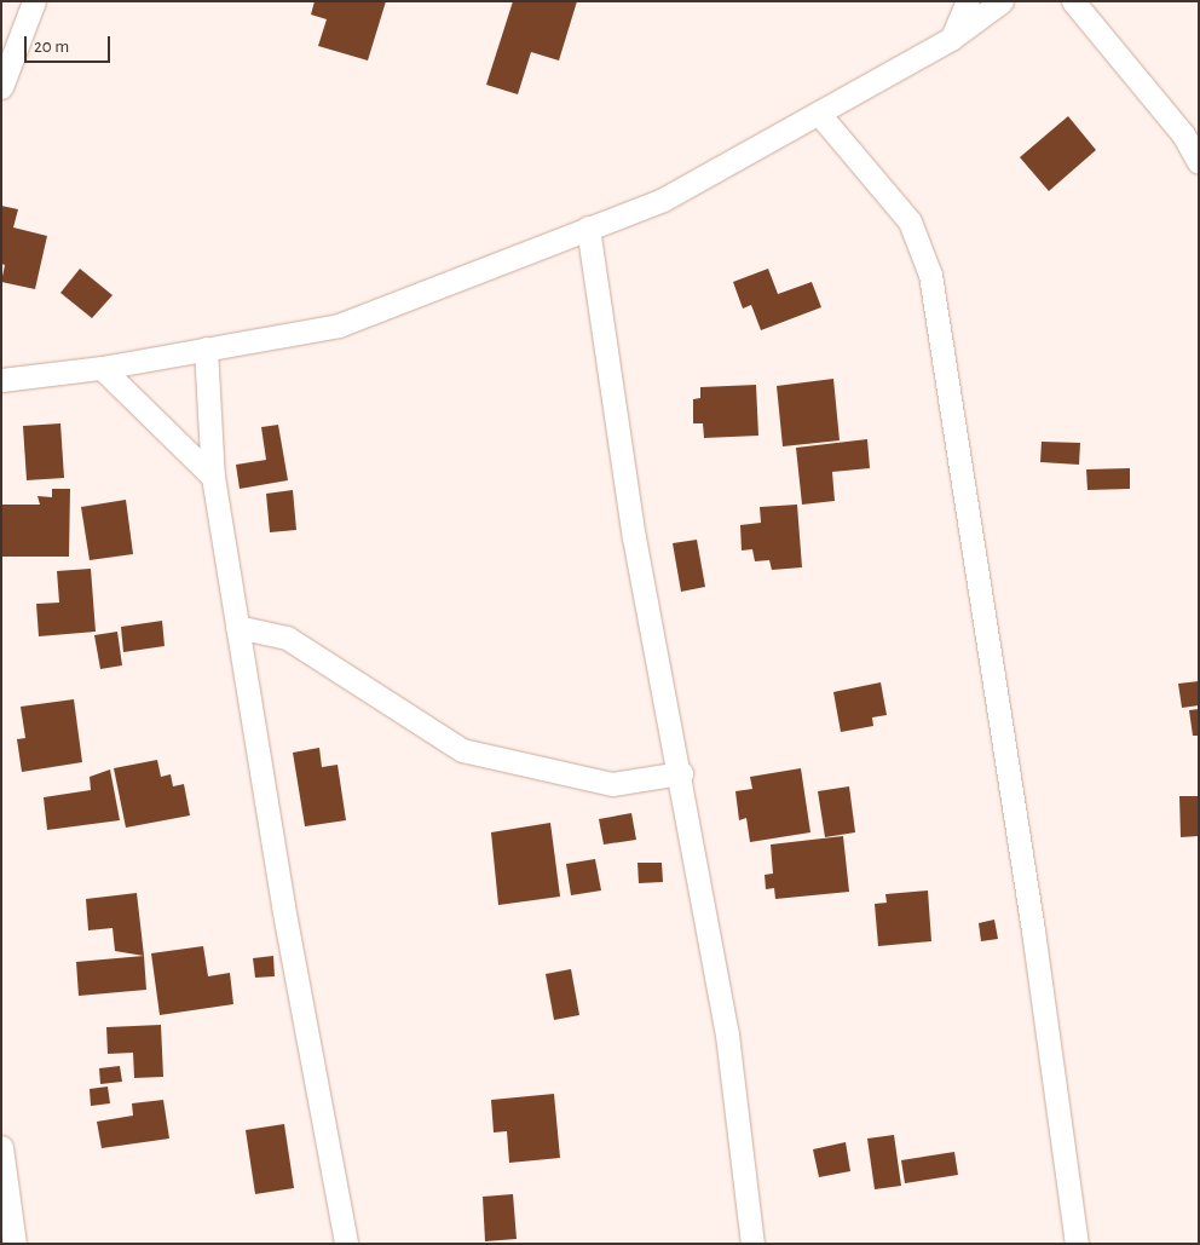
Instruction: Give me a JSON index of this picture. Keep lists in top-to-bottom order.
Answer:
{
  "scale_bar": "20 m"
}
